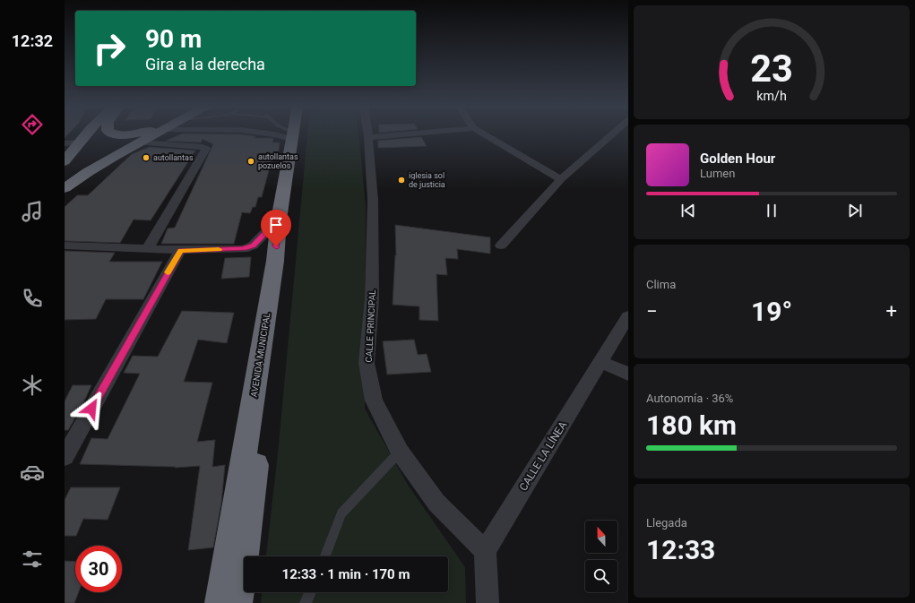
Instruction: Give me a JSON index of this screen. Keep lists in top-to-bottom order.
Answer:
{
  "streets": {
    "highway": ["AVENIDA MUNICIPAL"],
    "street": ["CALLE PRINCIPAL", "CALLE LA LÍNEA"]
  },
  "crossings": [
    ["CALLE PRINCIPAL", "CALLE LA LÍNEA"]
  ],
  "places": ["autollantas", "autollantas pozuelos", "iglesia sol de justicia"],
  "north": "top",
  "page": {
    "tabs": "12:32",
    "turn": ["90 m", "Gira a la derecha"],
    "song": ["Golden Hour", "Lumen"],
    "tile": [
      "Clima",
      ["Autonomía · 36%", "180 km"],
      ["Llegada", "12:33"]
    ],
    "heat": ["−", "19°", "+"],
    "limit": "30",
    "trip": "12:33 · 1 min · 170 m",
    "gauge": ["23", "km/h"]
  }
}
